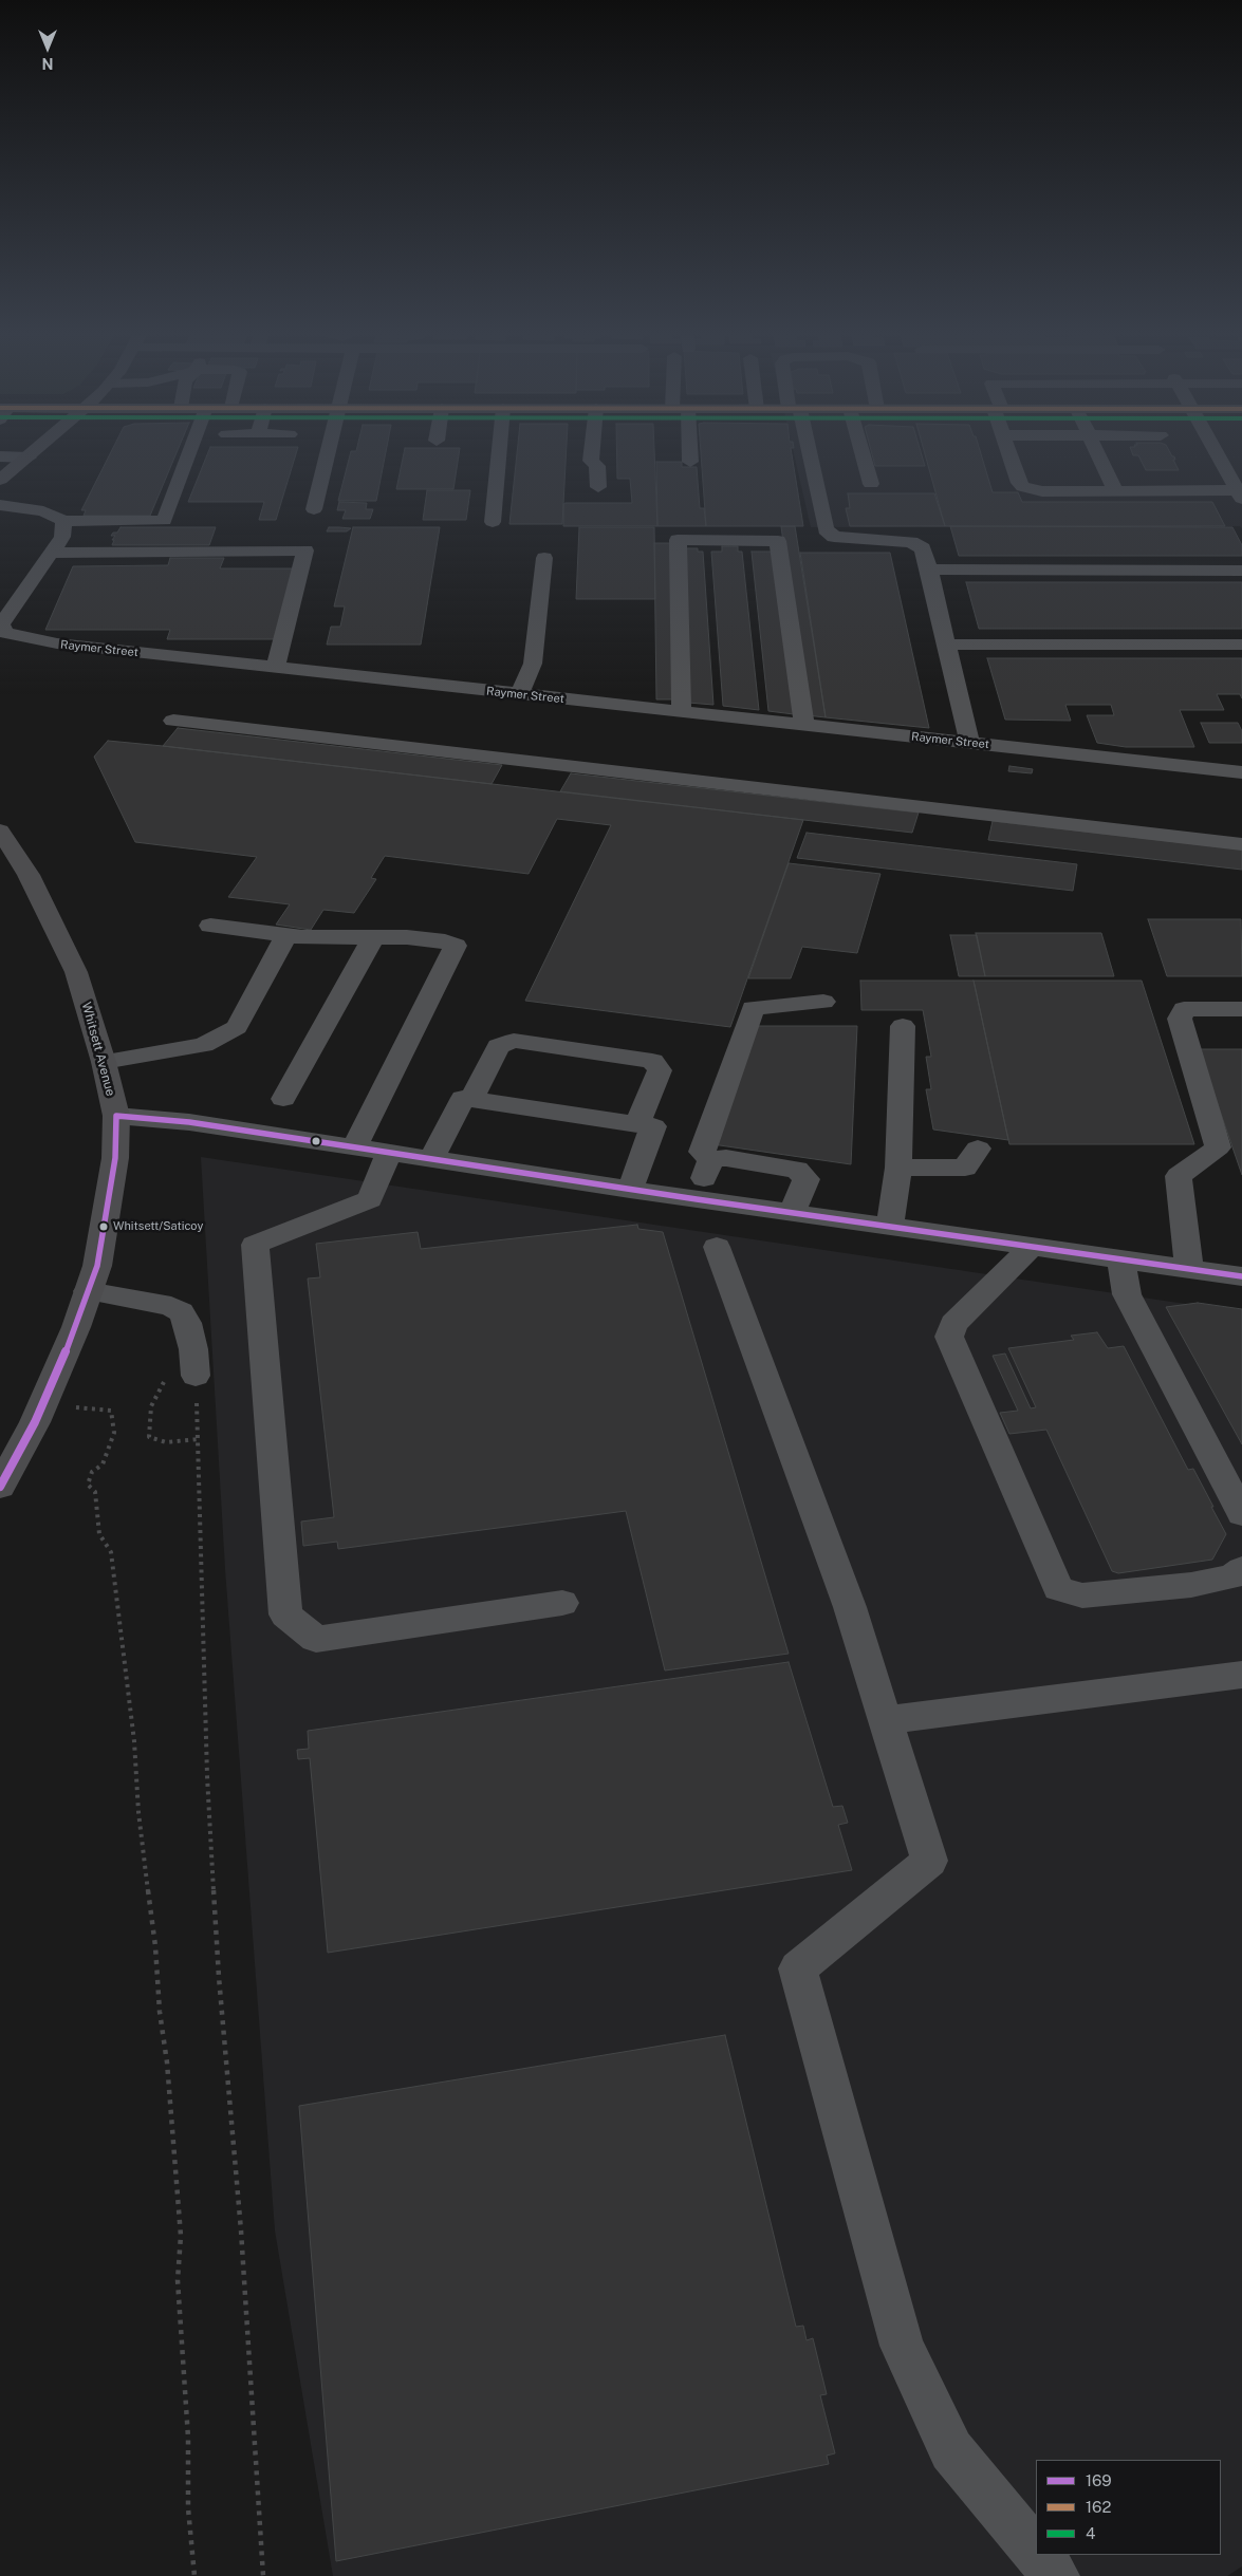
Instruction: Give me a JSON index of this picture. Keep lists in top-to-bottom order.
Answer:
{
  "streets": {
    "main road": ["Whitsett Avenue"],
    "street": ["Raymer Street"]
  },
  "places": ["Whitsett/Saticoy"],
  "lines": ["transit line 169"],
  "legend": ["169", "162", "4"],
  "north": "bottom"
}
